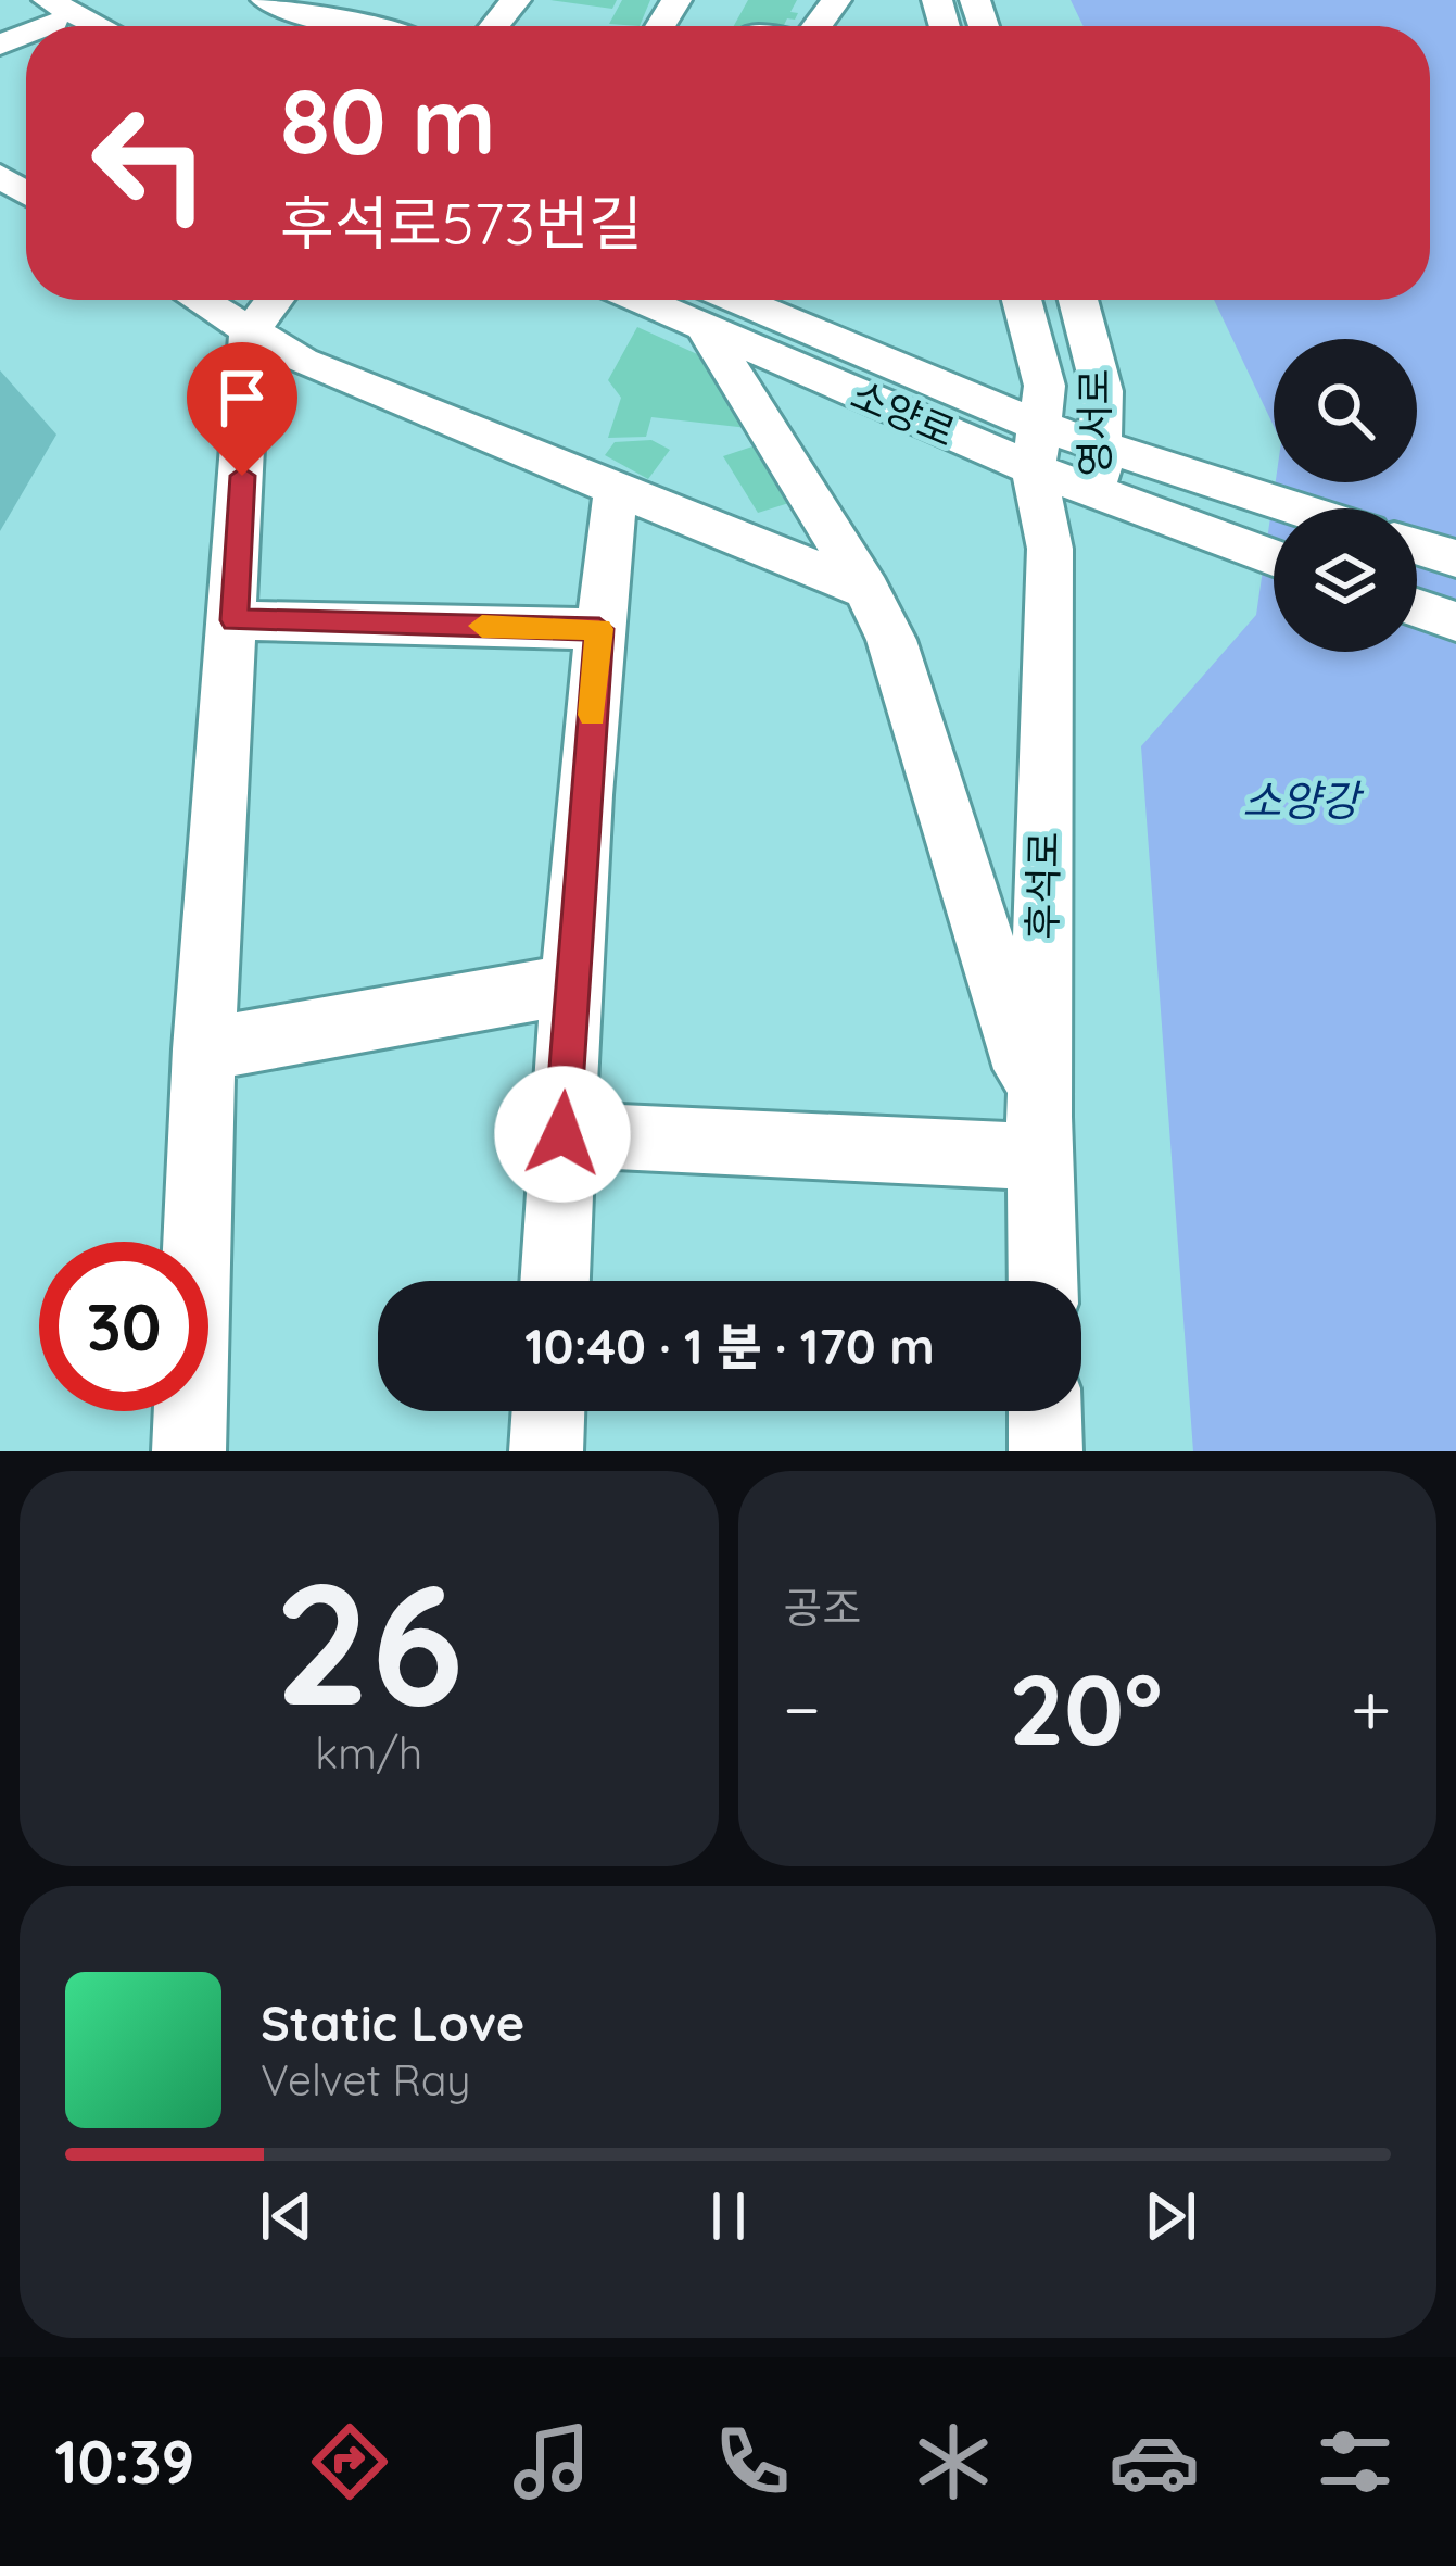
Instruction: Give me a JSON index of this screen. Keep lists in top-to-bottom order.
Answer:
{
  "streets": {
    "street": ["소양로", "영서로", "후석로"]
  },
  "crossings": [
    ["소양로", "영서로"],
    ["소양로", "후석로"],
    ["영서로", "후석로"]
  ],
  "water": ["소양강"],
  "page": {
    "turn": ["80 m", "후석로573번길"],
    "limit": "30",
    "trip": "10:40 · 1 분 · 170 m",
    "tile": [
      ["26", "km/h"],
      "공조"
    ],
    "heat": ["−", "20°", "+"],
    "song": ["Static Love", "Velvet Ray"],
    "tabs": "10:39"
  }
}
